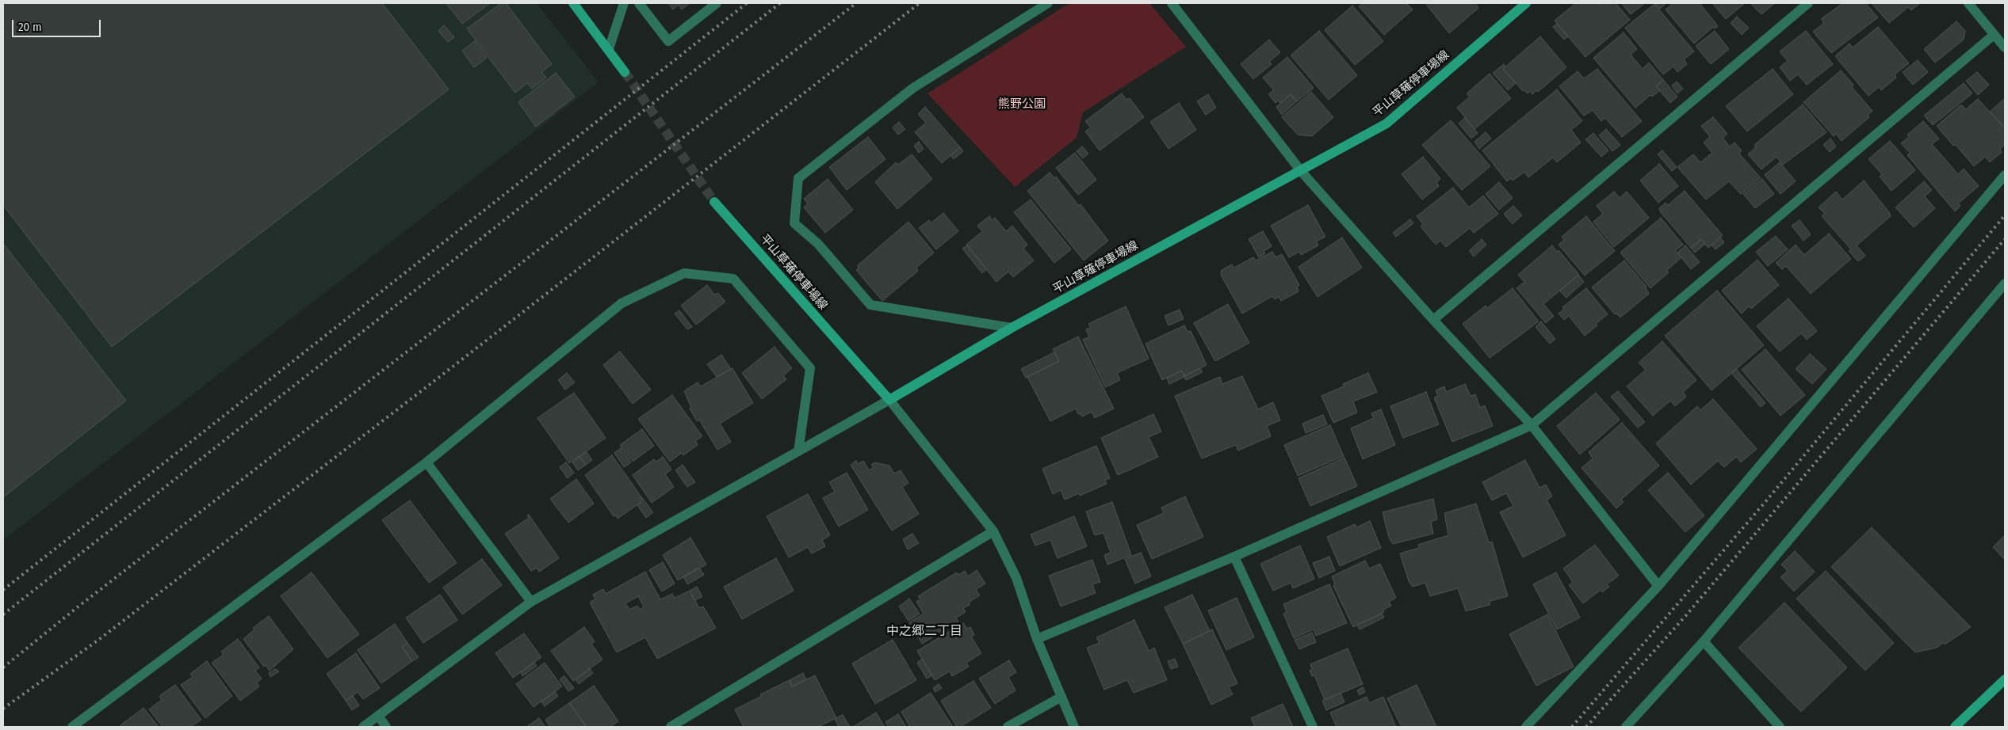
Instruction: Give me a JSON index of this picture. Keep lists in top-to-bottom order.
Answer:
{
  "streets": {
    "main road": ["平山草薙停車場線"]
  },
  "districts": ["中之郷二丁目"],
  "parks": ["熊野公園"],
  "scale_bar": "20 m"
}
